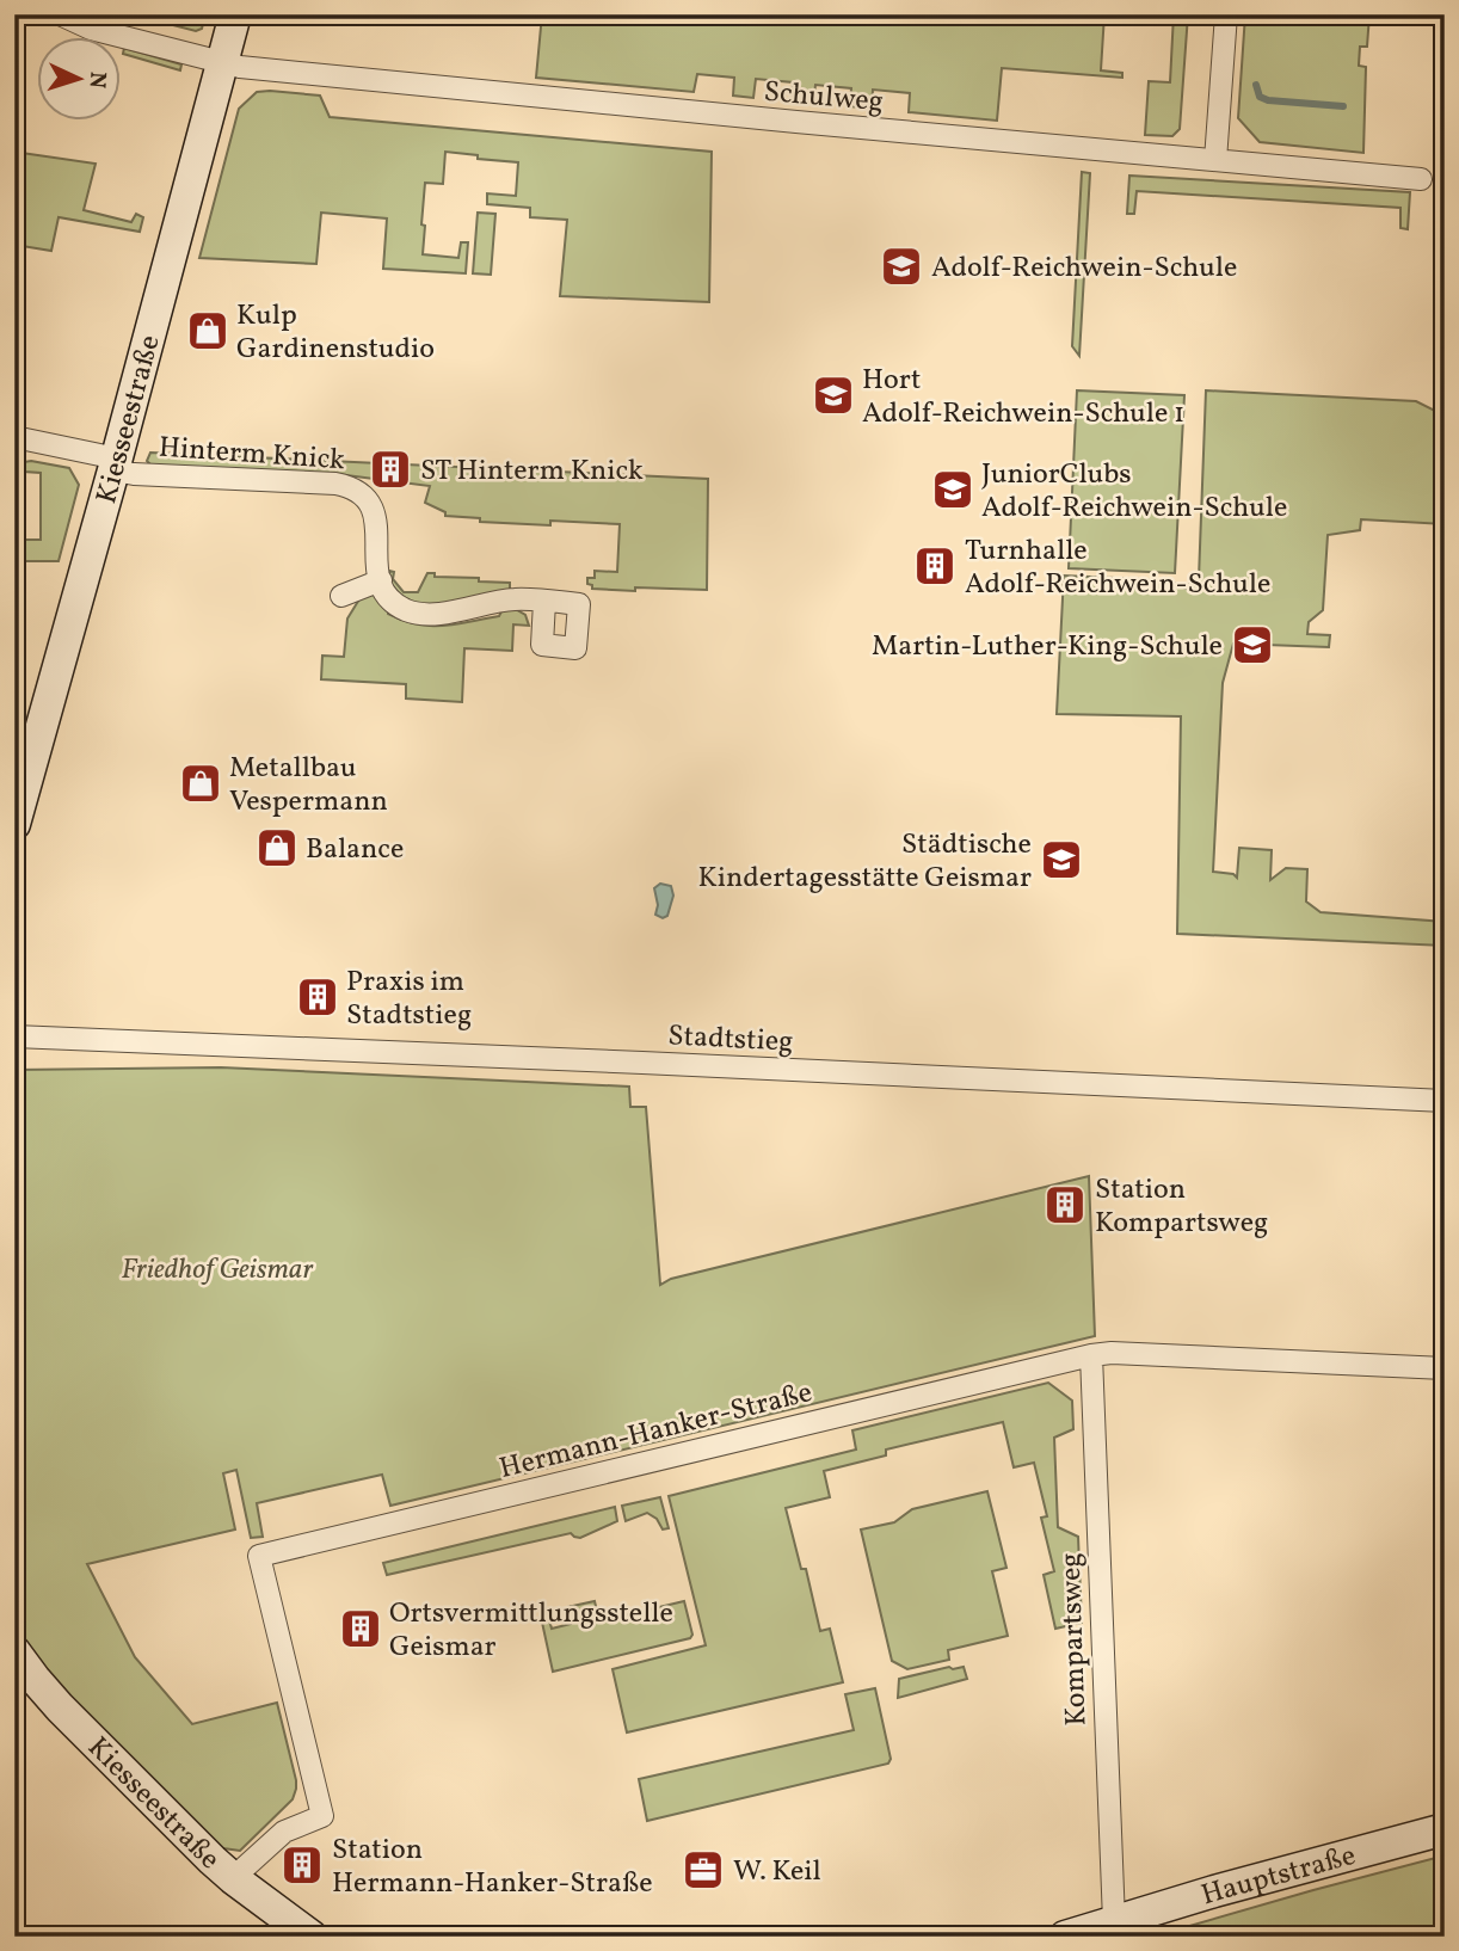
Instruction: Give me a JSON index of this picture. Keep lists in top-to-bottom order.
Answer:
{
  "streets": {
    "street": [
      "Schulweg",
      "Kiesseestraße",
      "Hinterm Knick",
      "Stadtstieg",
      "Hermann-Hanker-Straße",
      "Kompartsweg",
      "Hauptstraße"
    ]
  },
  "crossings": [
    ["Schulweg", "Kiesseestraße"],
    ["Kiesseestraße", "Hinterm Knick"],
    ["Kiesseestraße", "Hermann-Hanker-Straße"],
    ["Hermann-Hanker-Straße", "Kompartsweg"],
    ["Kompartsweg", "Hauptstraße"]
  ],
  "parks": ["Friedhof Geismar"],
  "places": {
    "school or university": [
      "Adolf-Reichwein-Schule",
      "Hort Adolf-Reichwein-Schule 1",
      "JuniorClubs Adolf-Reichwein-Schule",
      "Martin-Luther-King-Schule",
      "Städtische Kindertagesstätte Geismar"
    ],
    "shop": ["Kulp Gardinenstudio", "Metallbau Vespermann", "Balance"],
    "building": [
      "ST Hinterm Knick",
      "Turnhalle Adolf-Reichwein-Schule",
      "Praxis im Stadtstieg",
      "Station Kompartsweg",
      "Ortsvermittlungsstelle Geismar",
      "Station Hermann-Hanker-Straße"
    ],
    "office": ["W. Keil"]
  },
  "north": "right"
}
